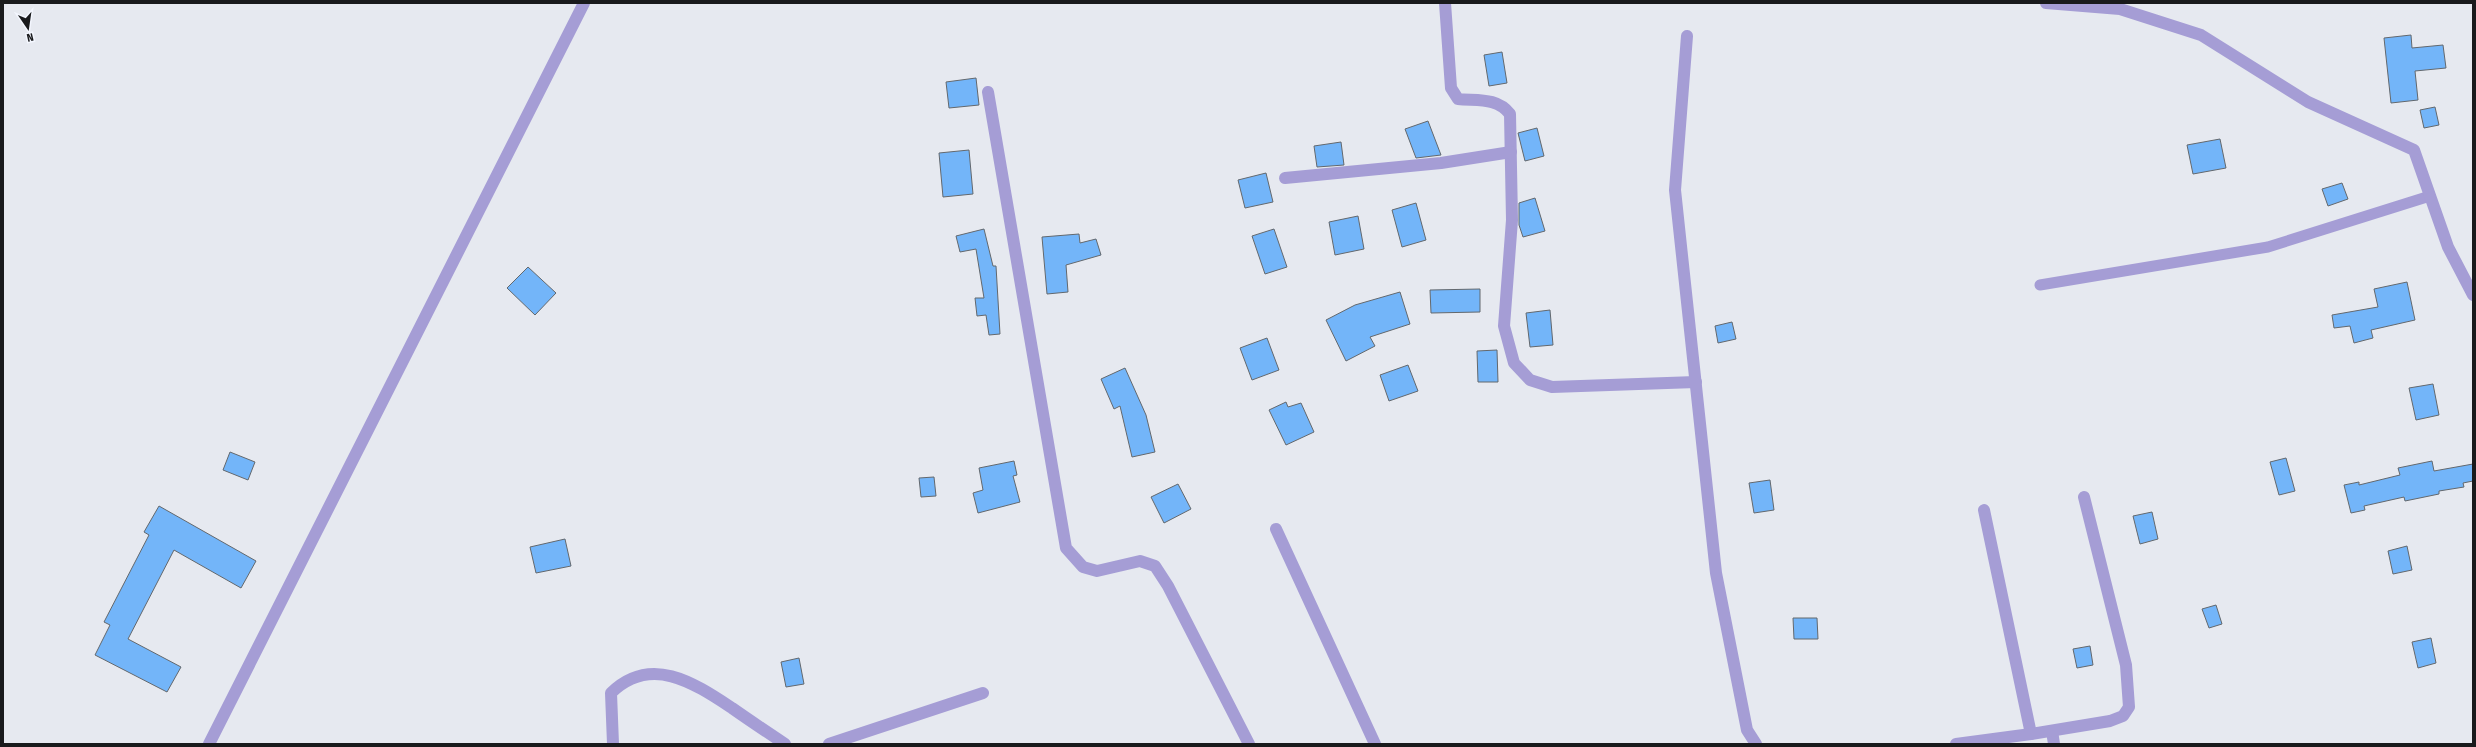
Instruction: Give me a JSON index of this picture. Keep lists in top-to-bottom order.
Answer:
{
  "north": "bottom"
}
